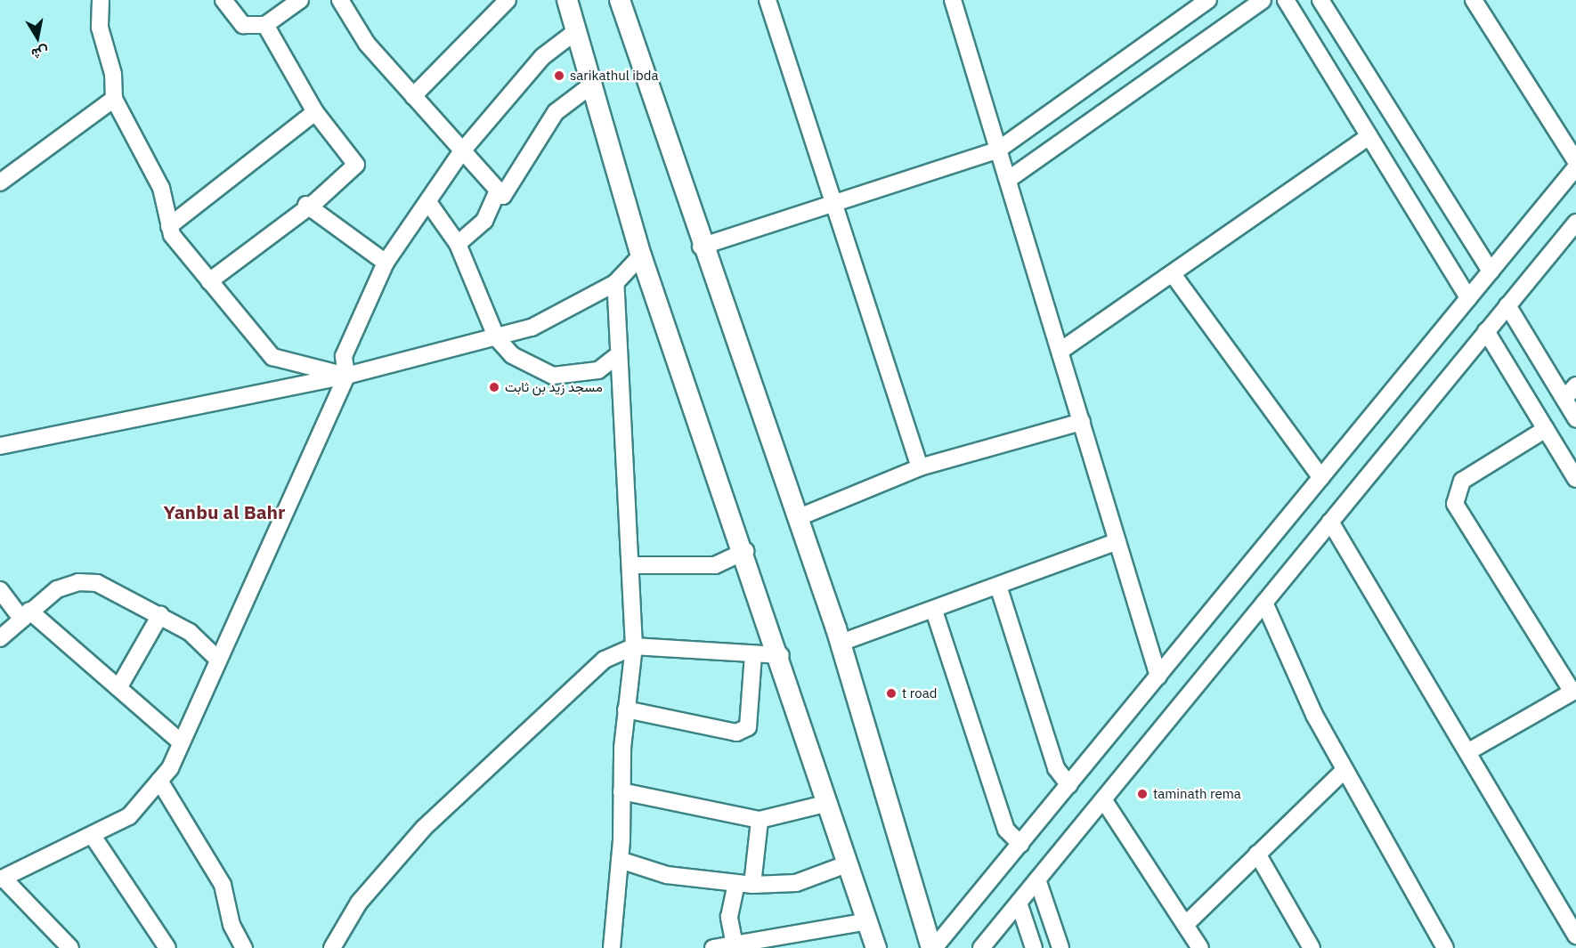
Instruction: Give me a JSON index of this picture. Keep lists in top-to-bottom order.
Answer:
{
  "districts": ["Yanbu al Bahr"],
  "places": [
    "sarikathul ibda",
    "مسجد زيد بن ثابت",
    "t road",
    "taminath rema"
  ],
  "north": "bottom"
}
